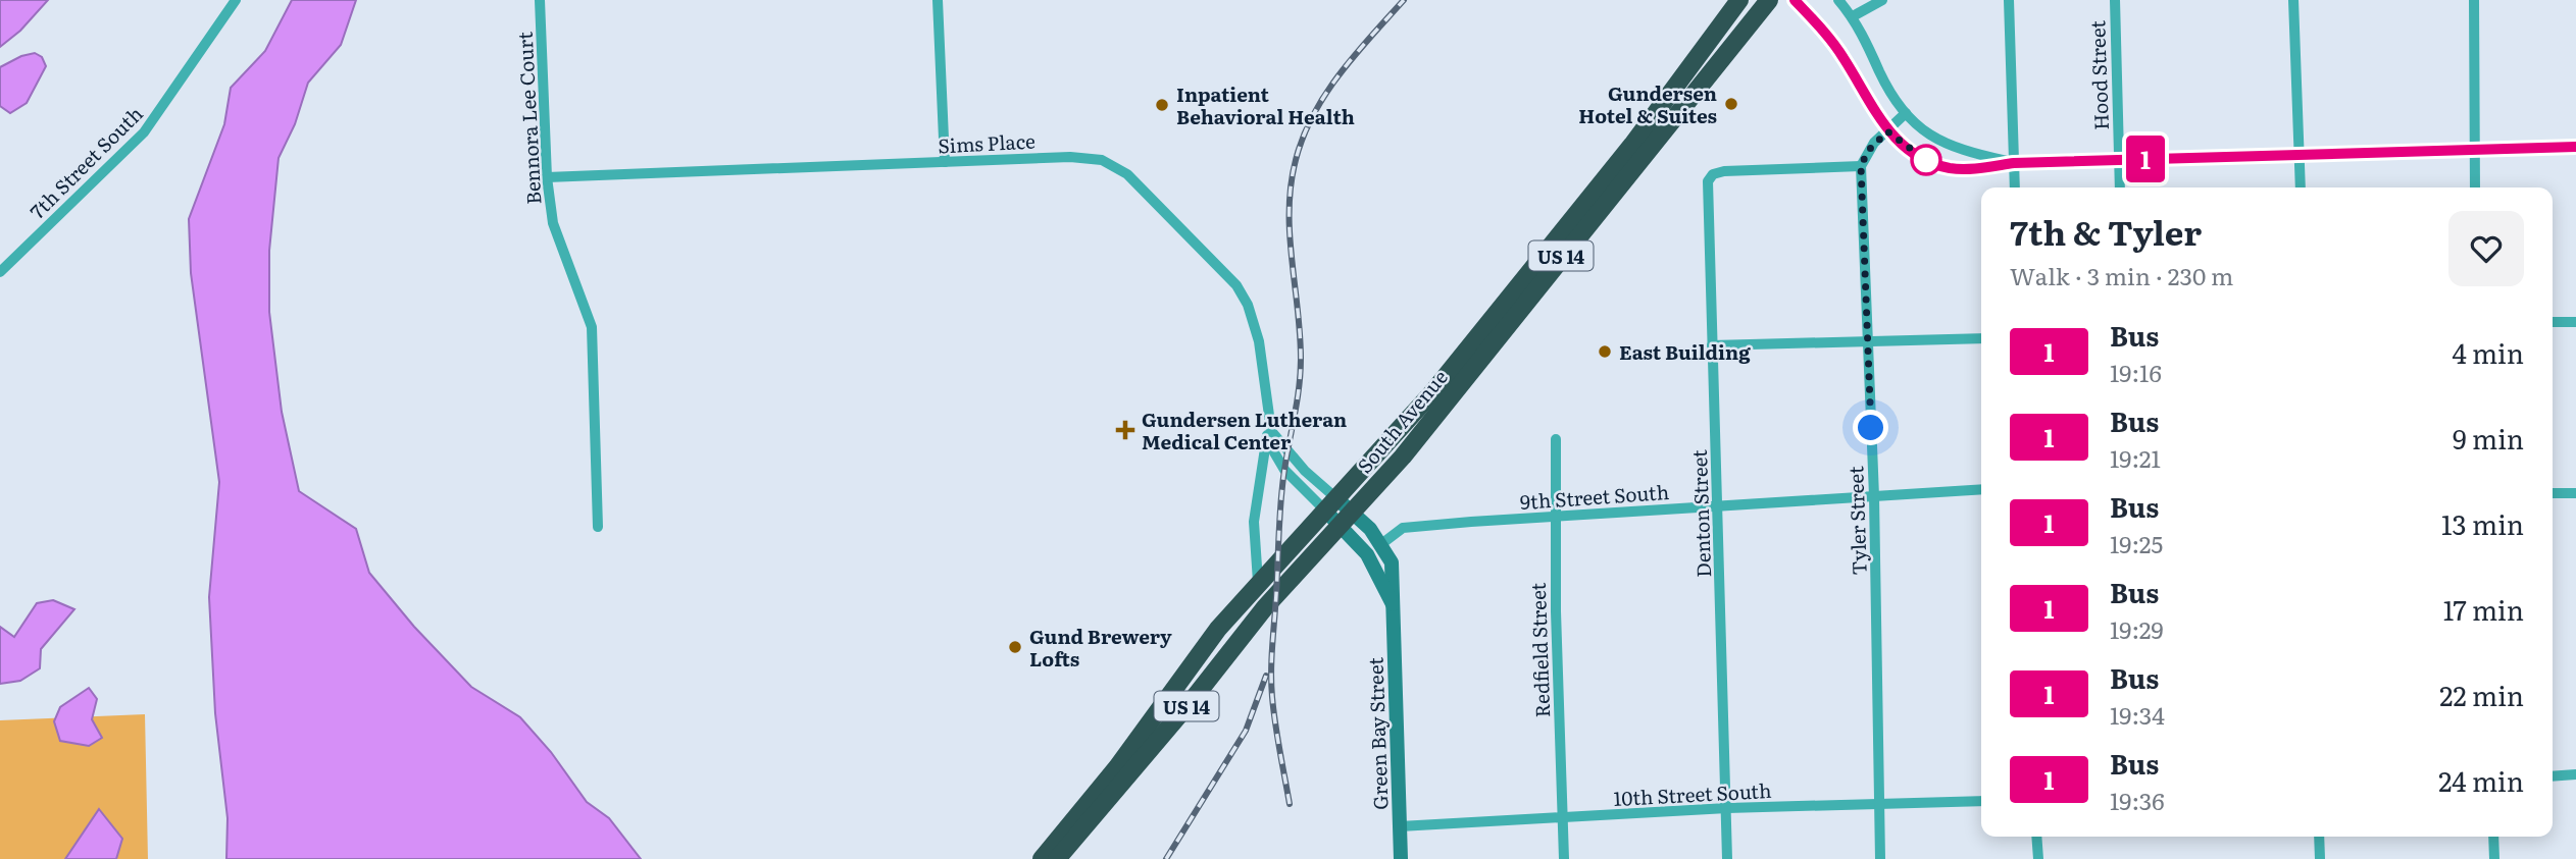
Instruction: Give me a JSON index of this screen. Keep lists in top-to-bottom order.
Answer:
{
  "streets": {
    "highway": ["US 14", "South Avenue"],
    "street": [
      "Hood Street",
      "Bennora Lee Court",
      "Sims Place",
      "7th Street South",
      "9th Street South",
      "Denton Street",
      "Tyler Street",
      "Redfield Street",
      "Green Bay Street",
      "10th Street South"
    ]
  },
  "crossings": [
    ["Bennora Lee Court", "Sims Place"],
    ["Sims Place", "South Avenue"],
    ["Sims Place", "Green Bay Street"],
    ["South Avenue", "Green Bay Street"],
    ["9th Street South", "Denton Street"],
    ["9th Street South", "Tyler Street"],
    ["9th Street South", "Redfield Street"],
    ["9th Street South", "Green Bay Street"],
    ["Denton Street", "Tyler Street"],
    ["Denton Street", "10th Street South"],
    ["Tyler Street", "10th Street South"],
    ["Redfield Street", "10th Street South"],
    ["Green Bay Street", "10th Street South"]
  ],
  "places": {
    "other": [
      "Gundersen Hotel & Suites",
      "Inpatient Behavioral Health",
      "East Building",
      "Gund Brewery Lofts"
    ],
    "health": ["Gundersen Lutheran Medical Center"]
  },
  "lines": ["bus line 1"],
  "page": {
    "on_map": "1",
    "heading": ["7th & Tyler", "Walk · 3 min · 230 m"],
    "list": [
      {
        "mark": "1",
        "name": "Bus",
        "note": "19:16",
        "value": "4 min"
      },
      {
        "mark": "1",
        "name": "Bus",
        "note": "19:21",
        "value": "9 min"
      },
      {
        "mark": "1",
        "name": "Bus",
        "note": "19:25",
        "value": "13 min"
      },
      {
        "mark": "1",
        "name": "Bus",
        "note": "19:29",
        "value": "17 min"
      },
      {
        "mark": "1",
        "name": "Bus",
        "note": "19:34",
        "value": "22 min"
      },
      {
        "mark": "1",
        "name": "Bus",
        "note": "19:36",
        "value": "24 min"
      }
    ]
  }
}
